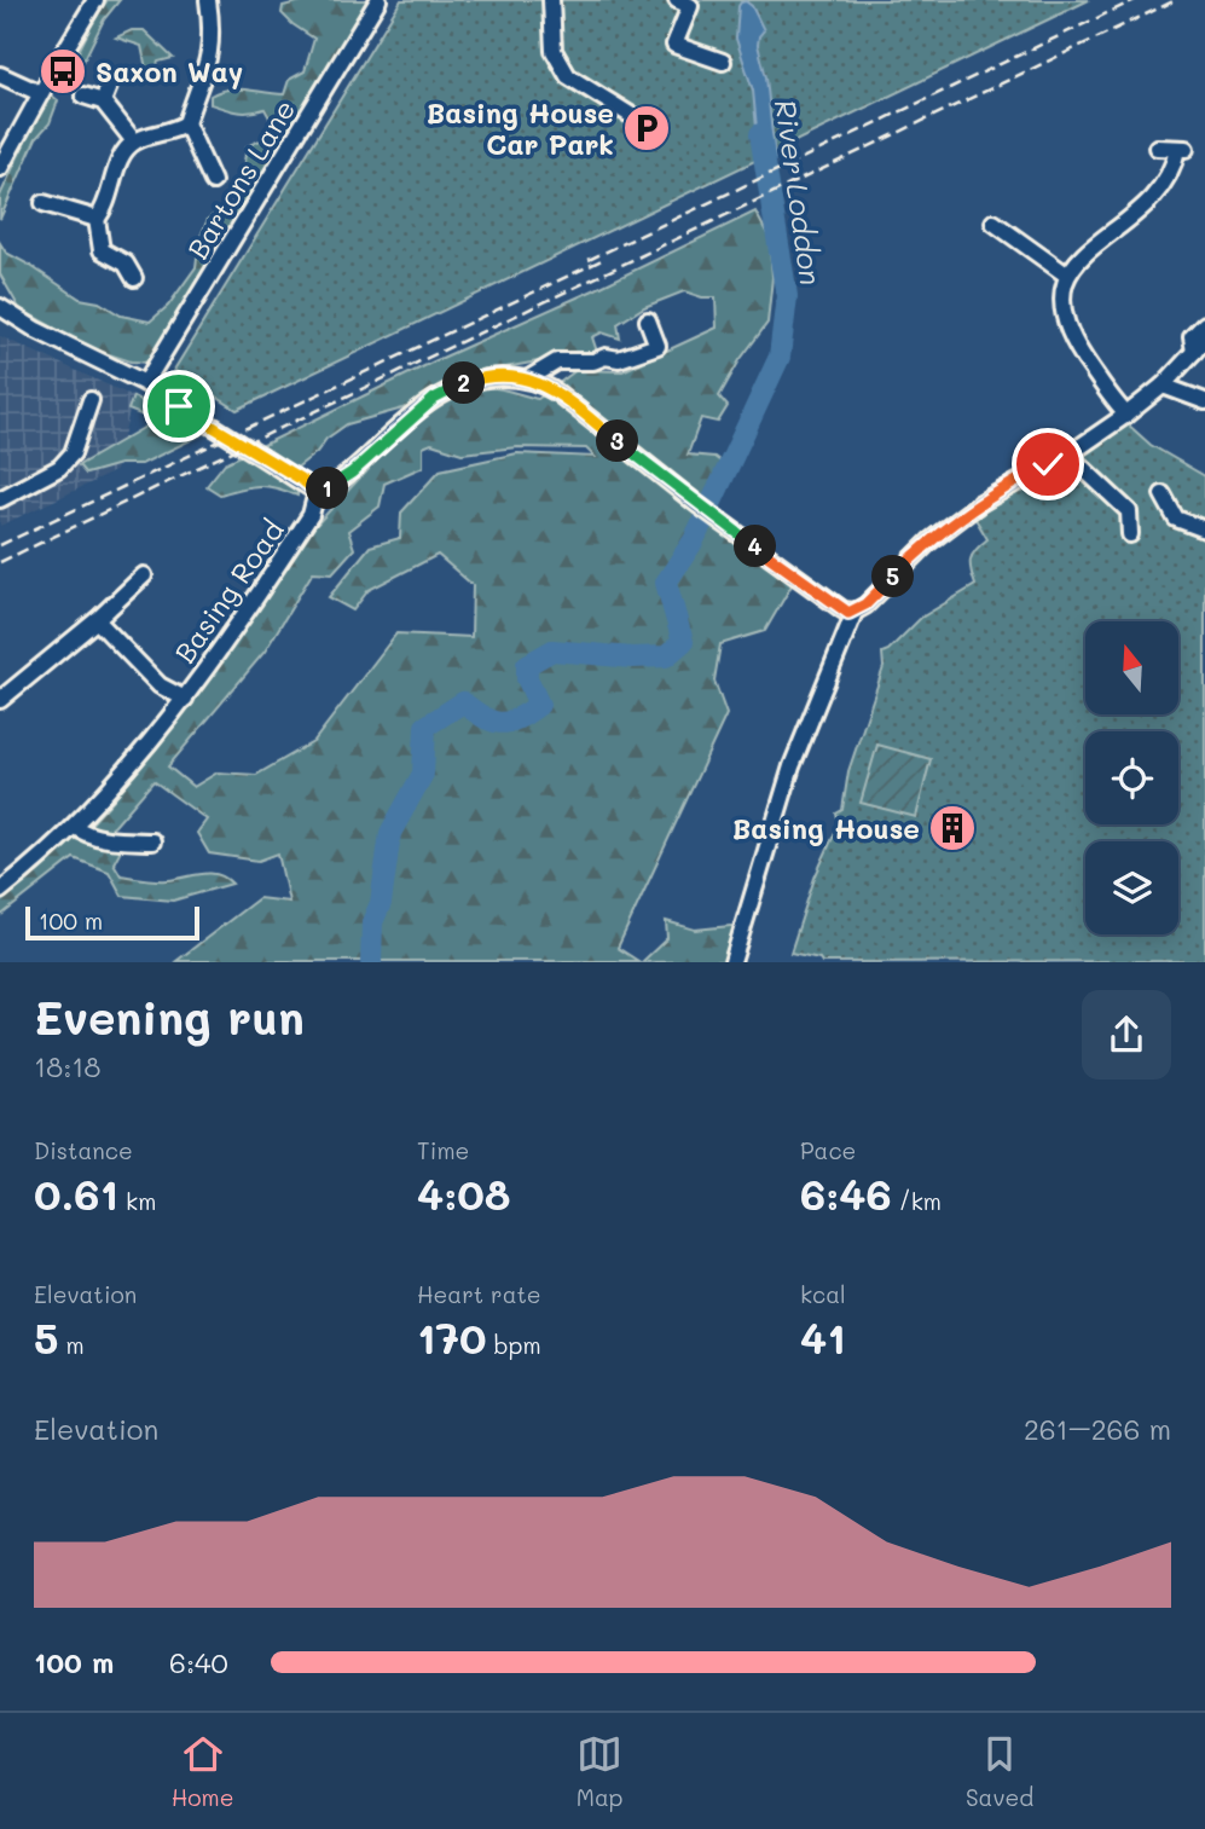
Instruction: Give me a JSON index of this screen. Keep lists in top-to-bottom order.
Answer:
{
  "streets": {
    "street": ["Bartons Lane", "Basing Road"]
  },
  "water": ["River Loddon"],
  "places": {
    "bus stop": ["Saxon Way"],
    "parking": ["Basing House Car Park"],
    "building": ["Basing House"]
  },
  "scale_bar": "100 m",
  "north": "top",
  "page": {
    "pins": [
      "2",
      "3",
      "1",
      "4",
      "5"
    ],
    "scale": "100 m",
    "heading": ["Evening run", "18:18"],
    "stats": [
      ["Distance", "0.61 km"],
      ["Time", "4:08"],
      ["Pace", "6:46 /km"],
      ["Elevation", "5 m"],
      ["Heart rate", "170 bpm"],
      ["kcal", "41"]
    ],
    "chart": ["Elevation", "261–266 m"],
    "list": [
      {
        "name": "100 m",
        "note": "6:40"
      }
    ],
    "tabs": ["Home", "Map", "Saved"]
  }
}
